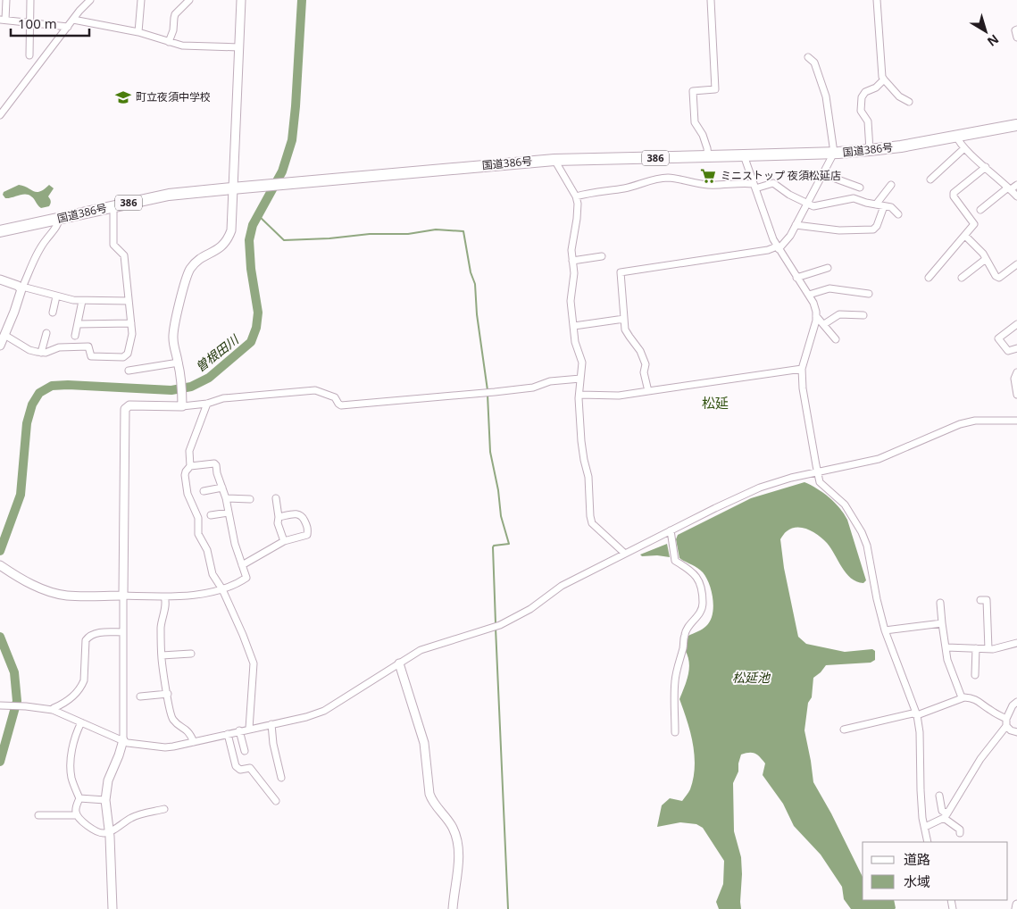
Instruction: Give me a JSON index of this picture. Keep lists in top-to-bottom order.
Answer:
{
  "streets": {
    "highway": ["国道386号", "386"]
  },
  "districts": ["松延"],
  "water": ["曽根田川", "松延池"],
  "places": {
    "school or university": ["町立夜須中学校"],
    "supermarket": ["ミニストップ 夜須松延店"]
  },
  "legend": ["道路", "水域"],
  "scale_bar": "100 m",
  "north": "bottom right"
}
